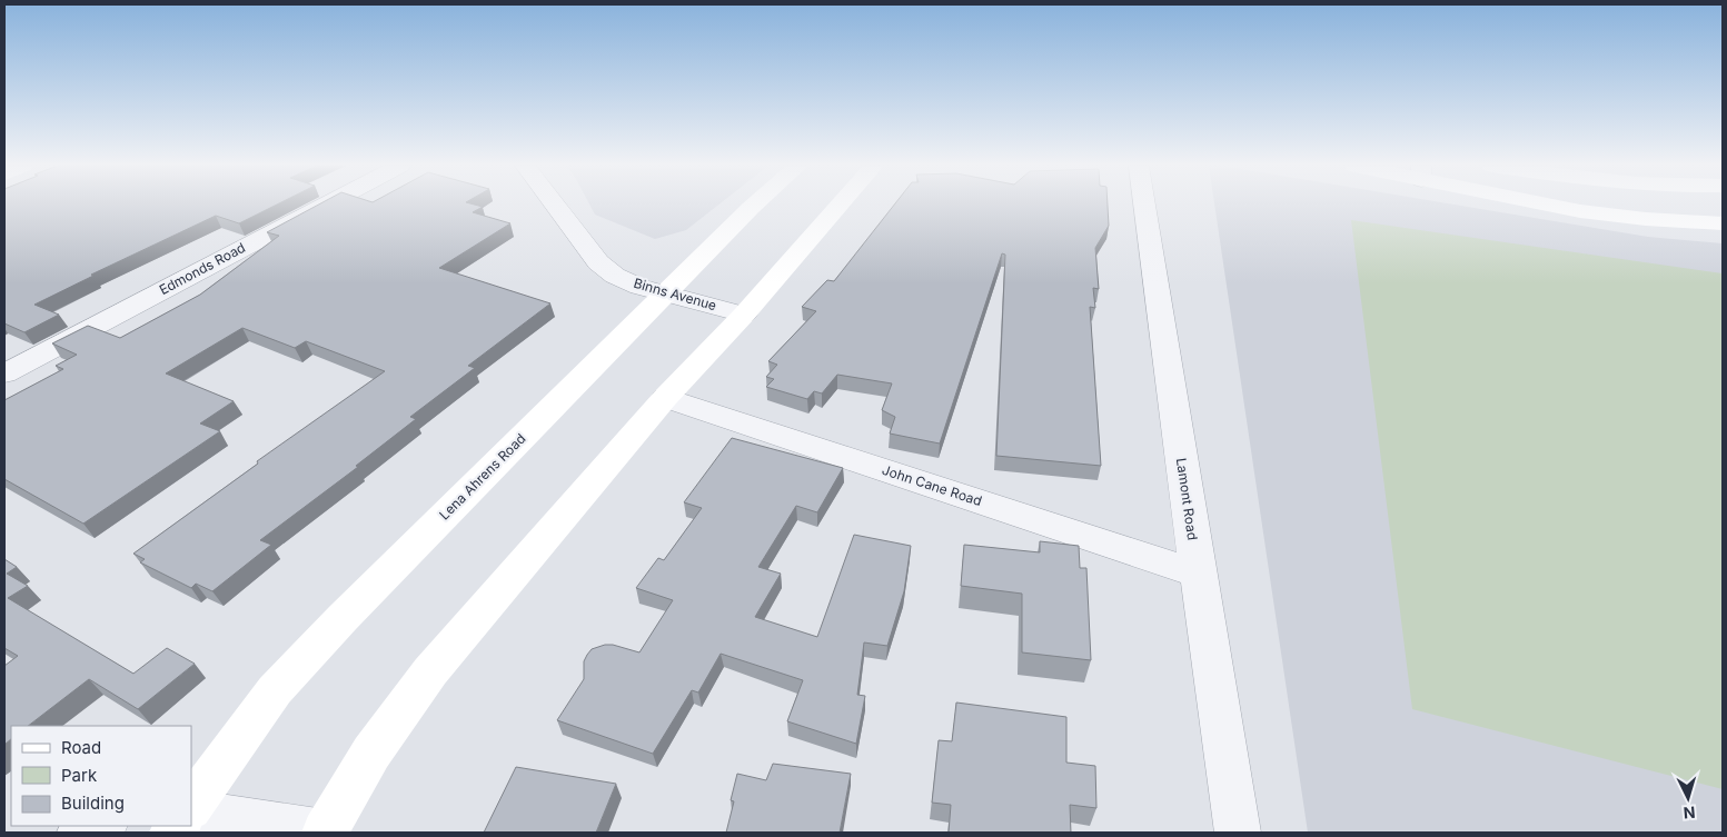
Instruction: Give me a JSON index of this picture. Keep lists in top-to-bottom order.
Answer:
{
  "streets": {
    "main road": ["Lena Ahrens Road"],
    "street": [
      "Edmonds Road",
      "Binns Avenue",
      "John Cane Road",
      "Lamont Road"
    ]
  },
  "crossings": [
    ["Binns Avenue", "Lena Ahrens Road"],
    ["John Cane Road", "Lamont Road"]
  ],
  "legend": ["Road", "Park", "Building"],
  "north": "bottom"
}
